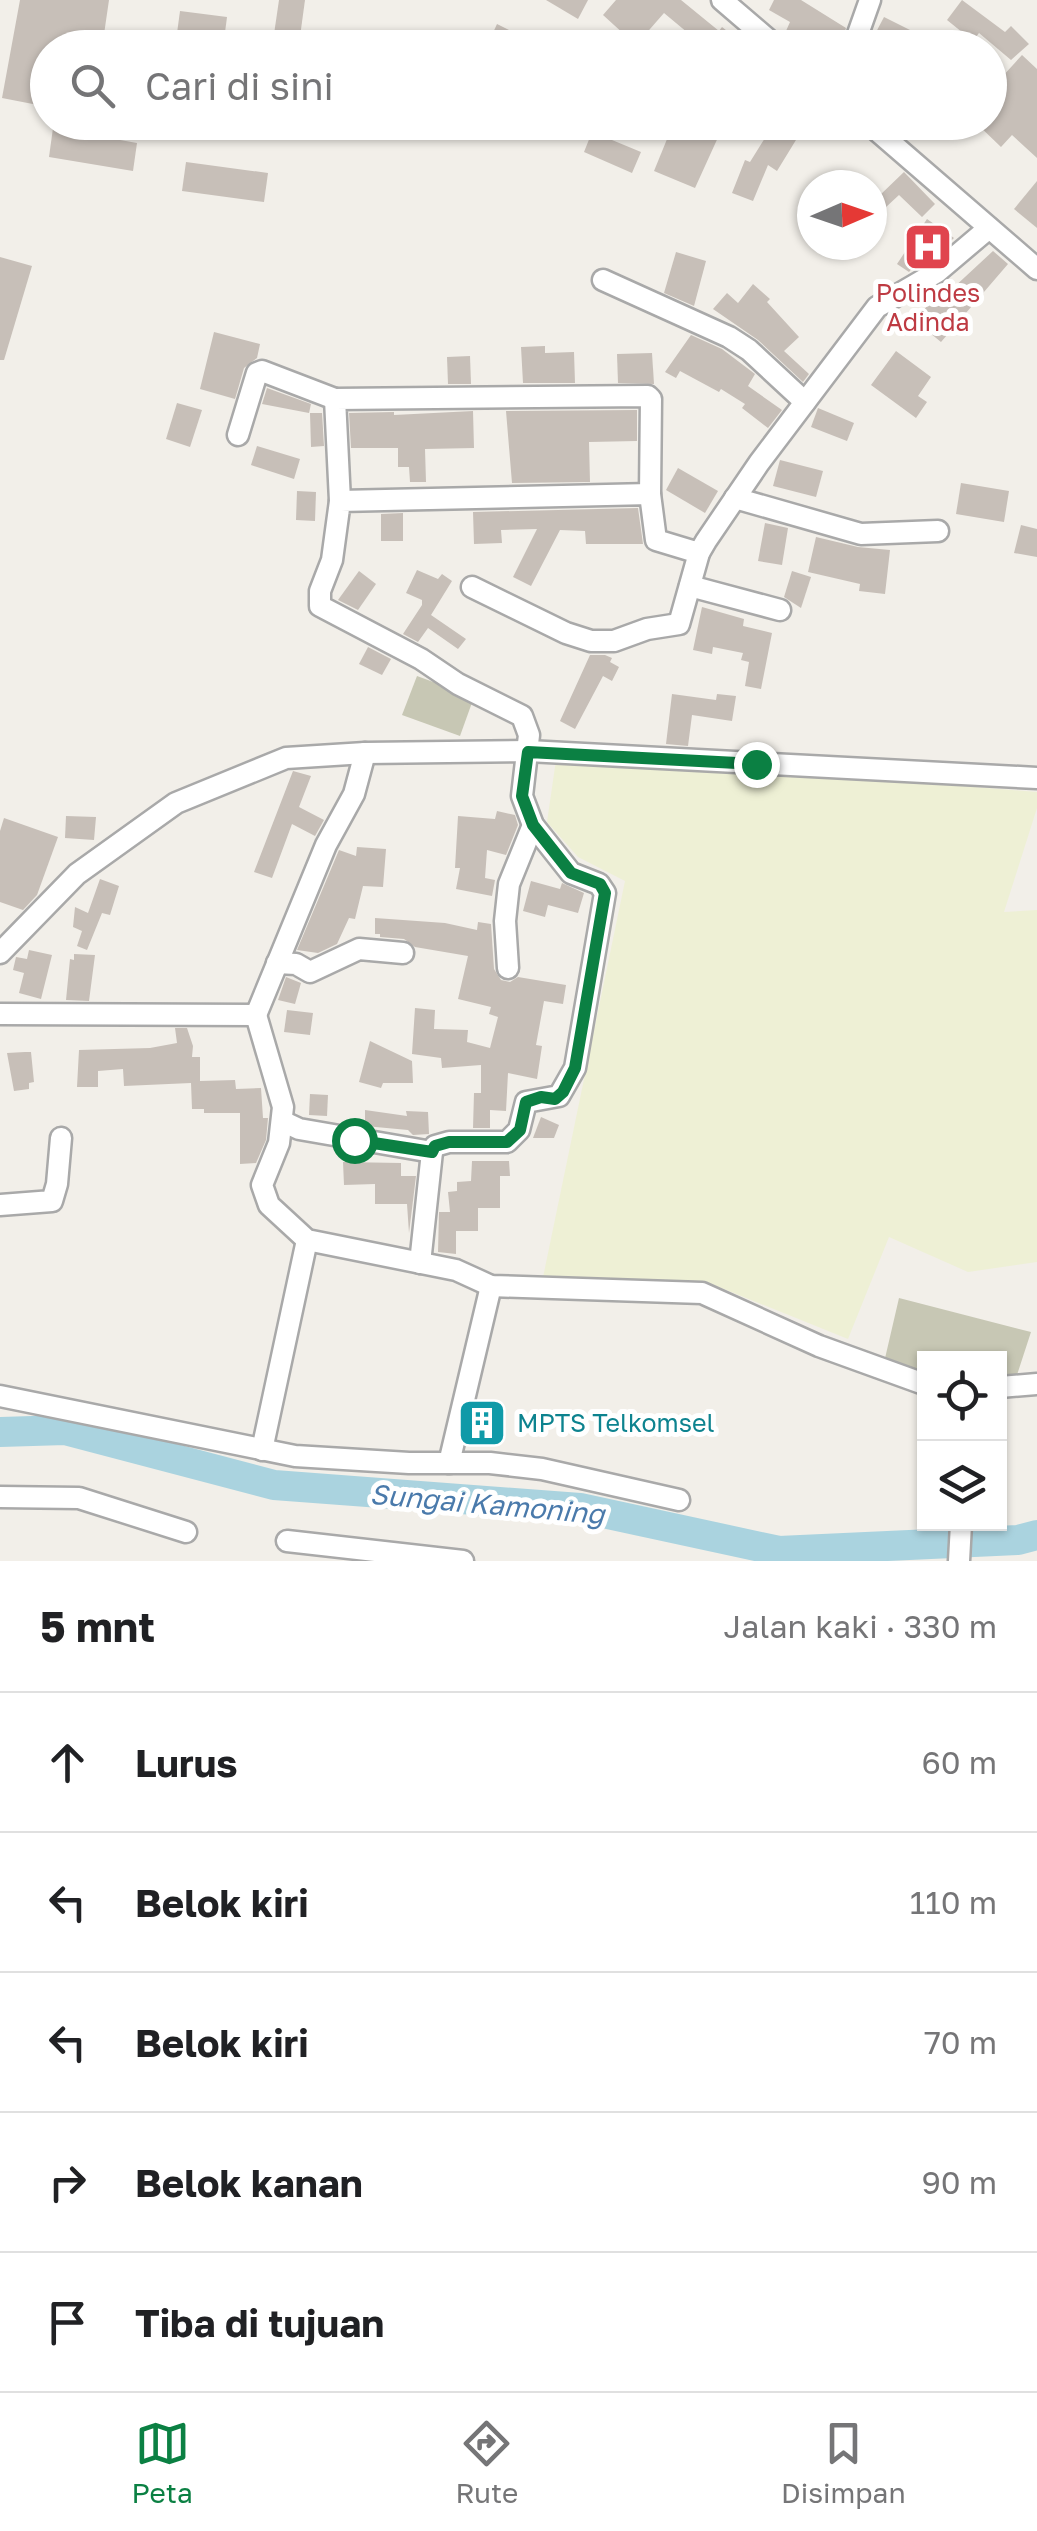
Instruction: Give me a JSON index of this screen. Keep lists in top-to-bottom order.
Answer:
{
  "water": ["Sungai Kamoning"],
  "places": {
    "hospital": ["Polindes Adinda"],
    "building": ["MPTS Telkomsel"]
  },
  "north": "right",
  "page": {
    "search": "Cari di sini",
    "heading": ["5 mnt", "Jalan kaki · 330 m"],
    "list": [
      ["Lurus", "60 m"],
      ["Belok kiri", "110 m"],
      ["Belok kiri", "70 m"],
      ["Belok kanan", "90 m"],
      "Tiba di tujuan"
    ],
    "nav": ["Peta", "Rute", "Disimpan"]
  }
}
